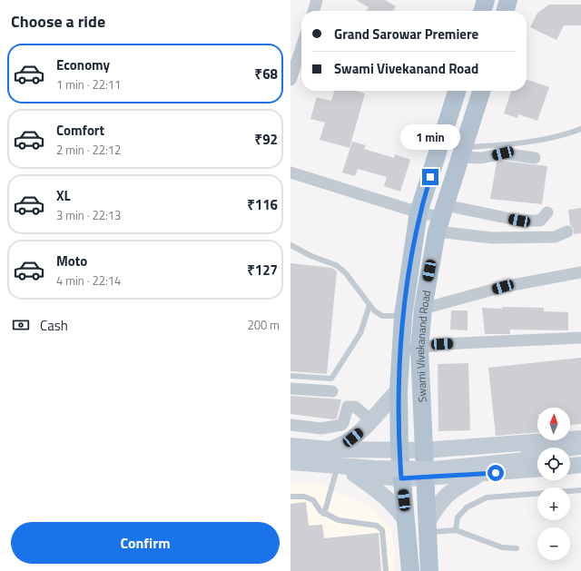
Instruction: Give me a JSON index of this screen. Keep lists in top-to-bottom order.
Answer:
{
  "streets": {
    "main road": ["Swami Vivekanand Road"]
  },
  "north": "top",
  "page": {
    "heading": "Choose a ride",
    "banner": ["Grand Sarowar Premiere", "Swami Vivekanand Road"],
    "list": [
      {
        "name": "Economy",
        "note": "1 min · 22:11",
        "value": "₹68"
      },
      {
        "name": "Comfort",
        "note": "2 min · 22:12",
        "value": "₹92"
      },
      {
        "name": "XL",
        "note": "3 min · 22:13",
        "value": "₹116"
      },
      {
        "name": "Moto",
        "note": "4 min · 22:14",
        "value": "₹127"
      }
    ],
    "bubble": "1 min",
    "pay": ["Cash", "200 m"],
    "map_buttons": ["+", "−"],
    "buttons": "Confirm"
  }
}
